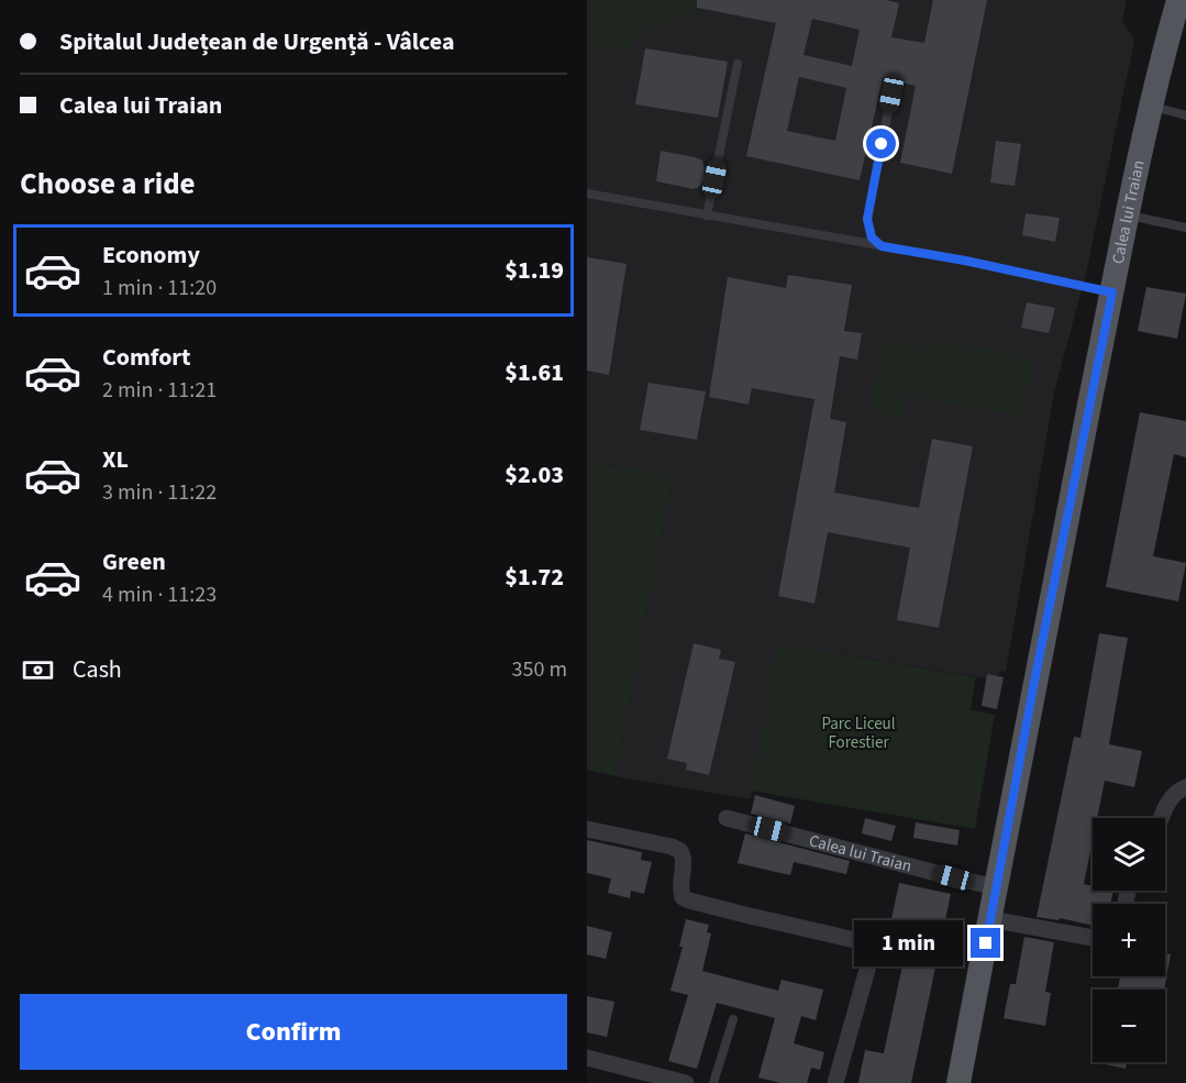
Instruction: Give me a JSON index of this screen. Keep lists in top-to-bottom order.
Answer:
{
  "streets": {
    "main road": ["Calea lui Traian"]
  },
  "parks": ["Parc Liceul Forestier"],
  "page": {
    "banner": ["Spitalul Județean de Urgență - Vâlcea", "Calea lui Traian"],
    "heading": "Choose a ride",
    "list": [
      {
        "name": "Economy",
        "note": "1 min · 11:20",
        "value": "$1.19"
      },
      {
        "name": "Comfort",
        "note": "2 min · 11:21",
        "value": "$1.61"
      },
      {
        "name": "XL",
        "note": "3 min · 11:22",
        "value": "$2.03"
      },
      {
        "name": "Green",
        "note": "4 min · 11:23",
        "value": "$1.72"
      }
    ],
    "pay": ["Cash", "350 m"],
    "map_buttons": ["+", "−"],
    "bubble": "1 min",
    "buttons": "Confirm"
  }
}
